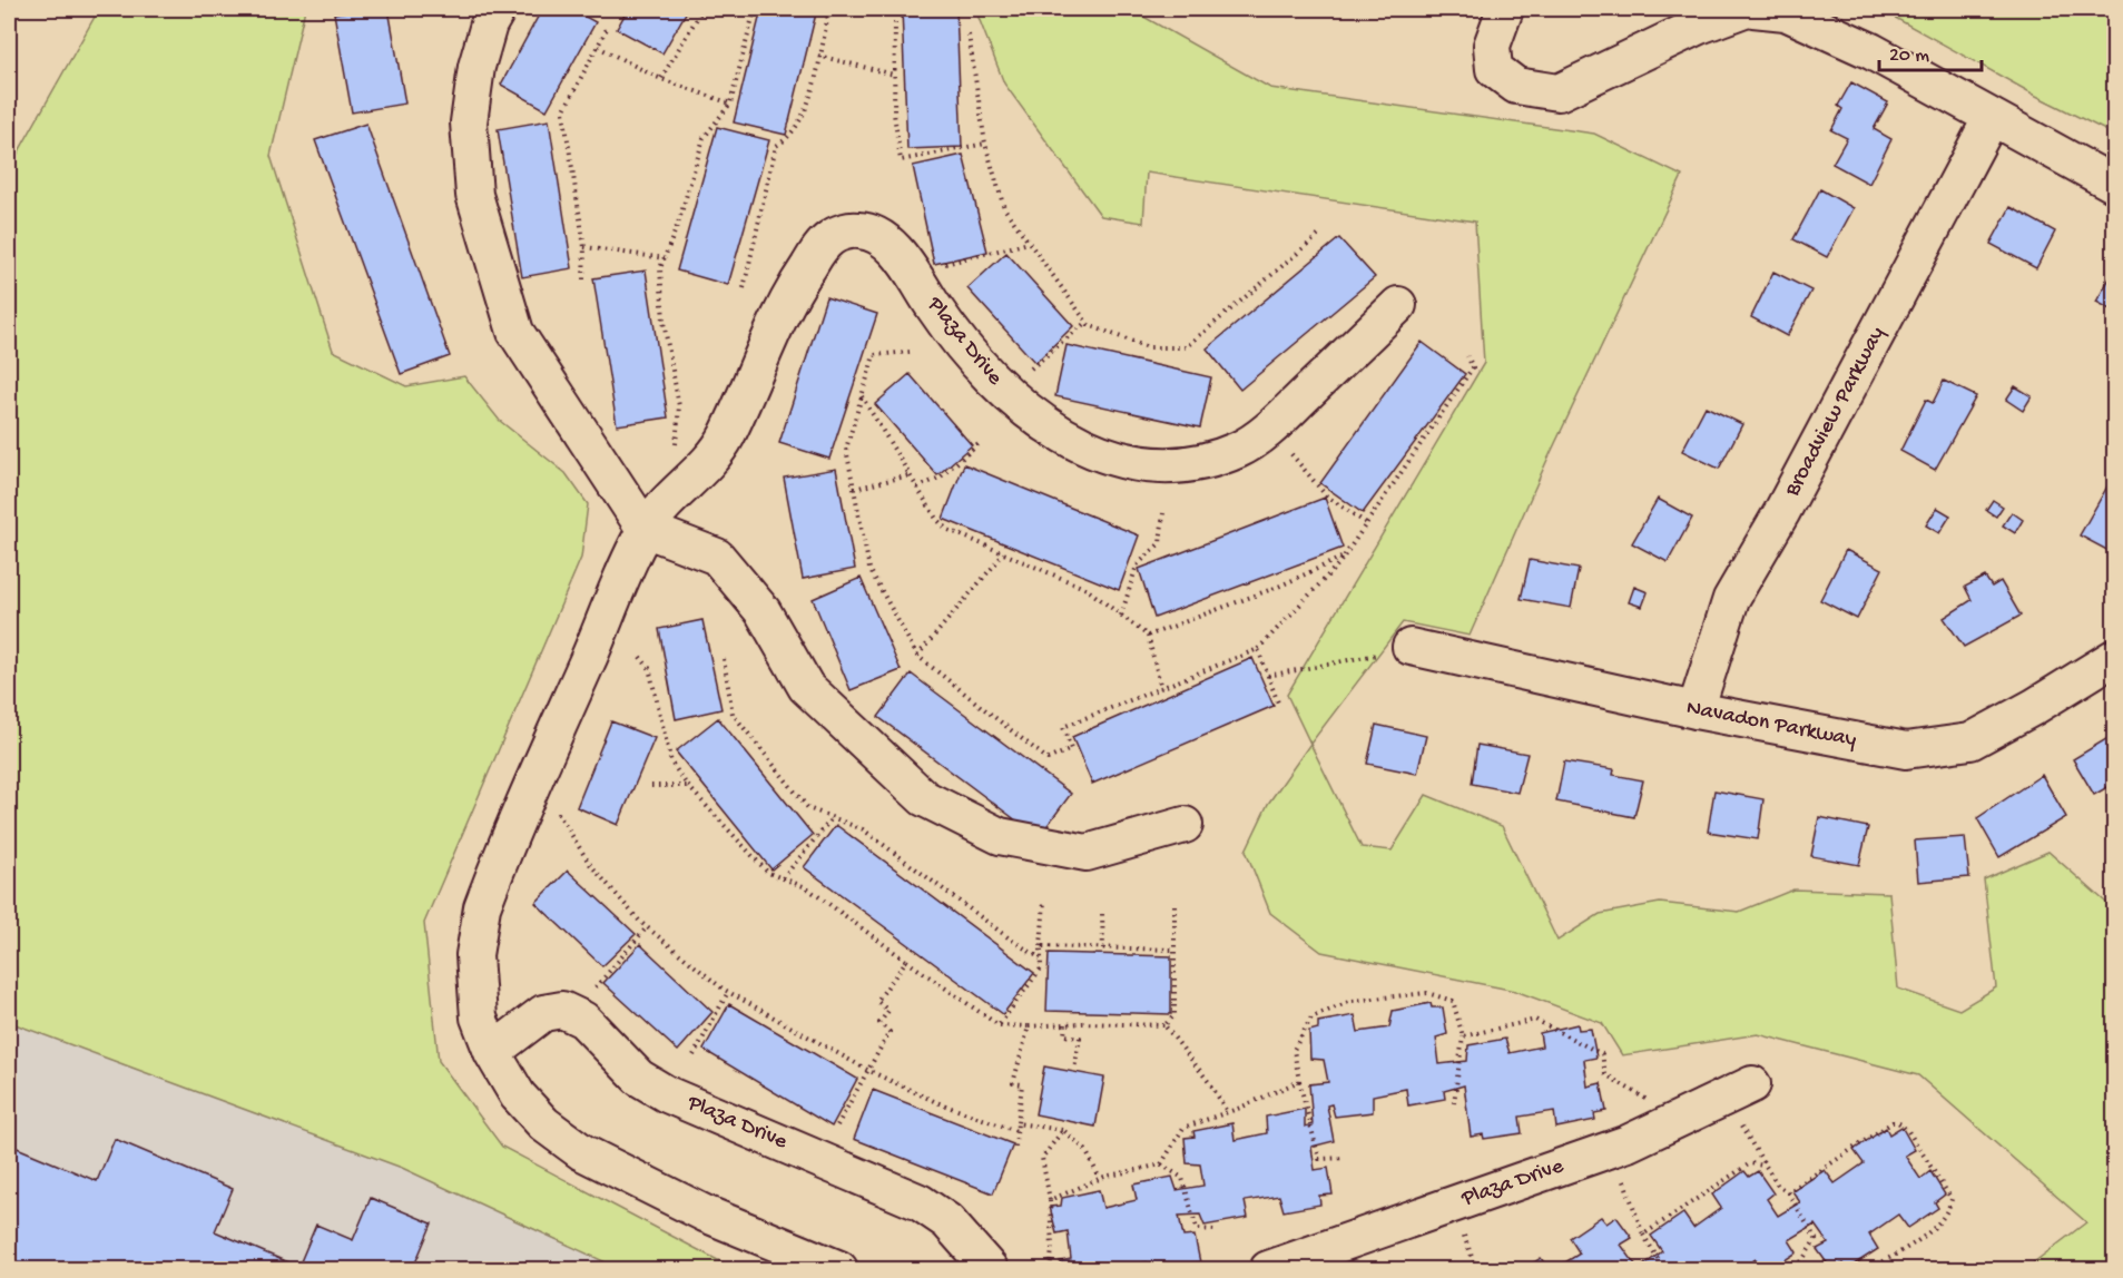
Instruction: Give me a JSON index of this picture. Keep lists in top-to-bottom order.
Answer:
{
  "streets": {
    "street": ["Plaza Drive", "Broadview Parkway", "Navadon Parkway"]
  },
  "crossings": [
    ["Broadview Parkway", "Navadon Parkway"]
  ],
  "scale_bar": "20 m"
}
